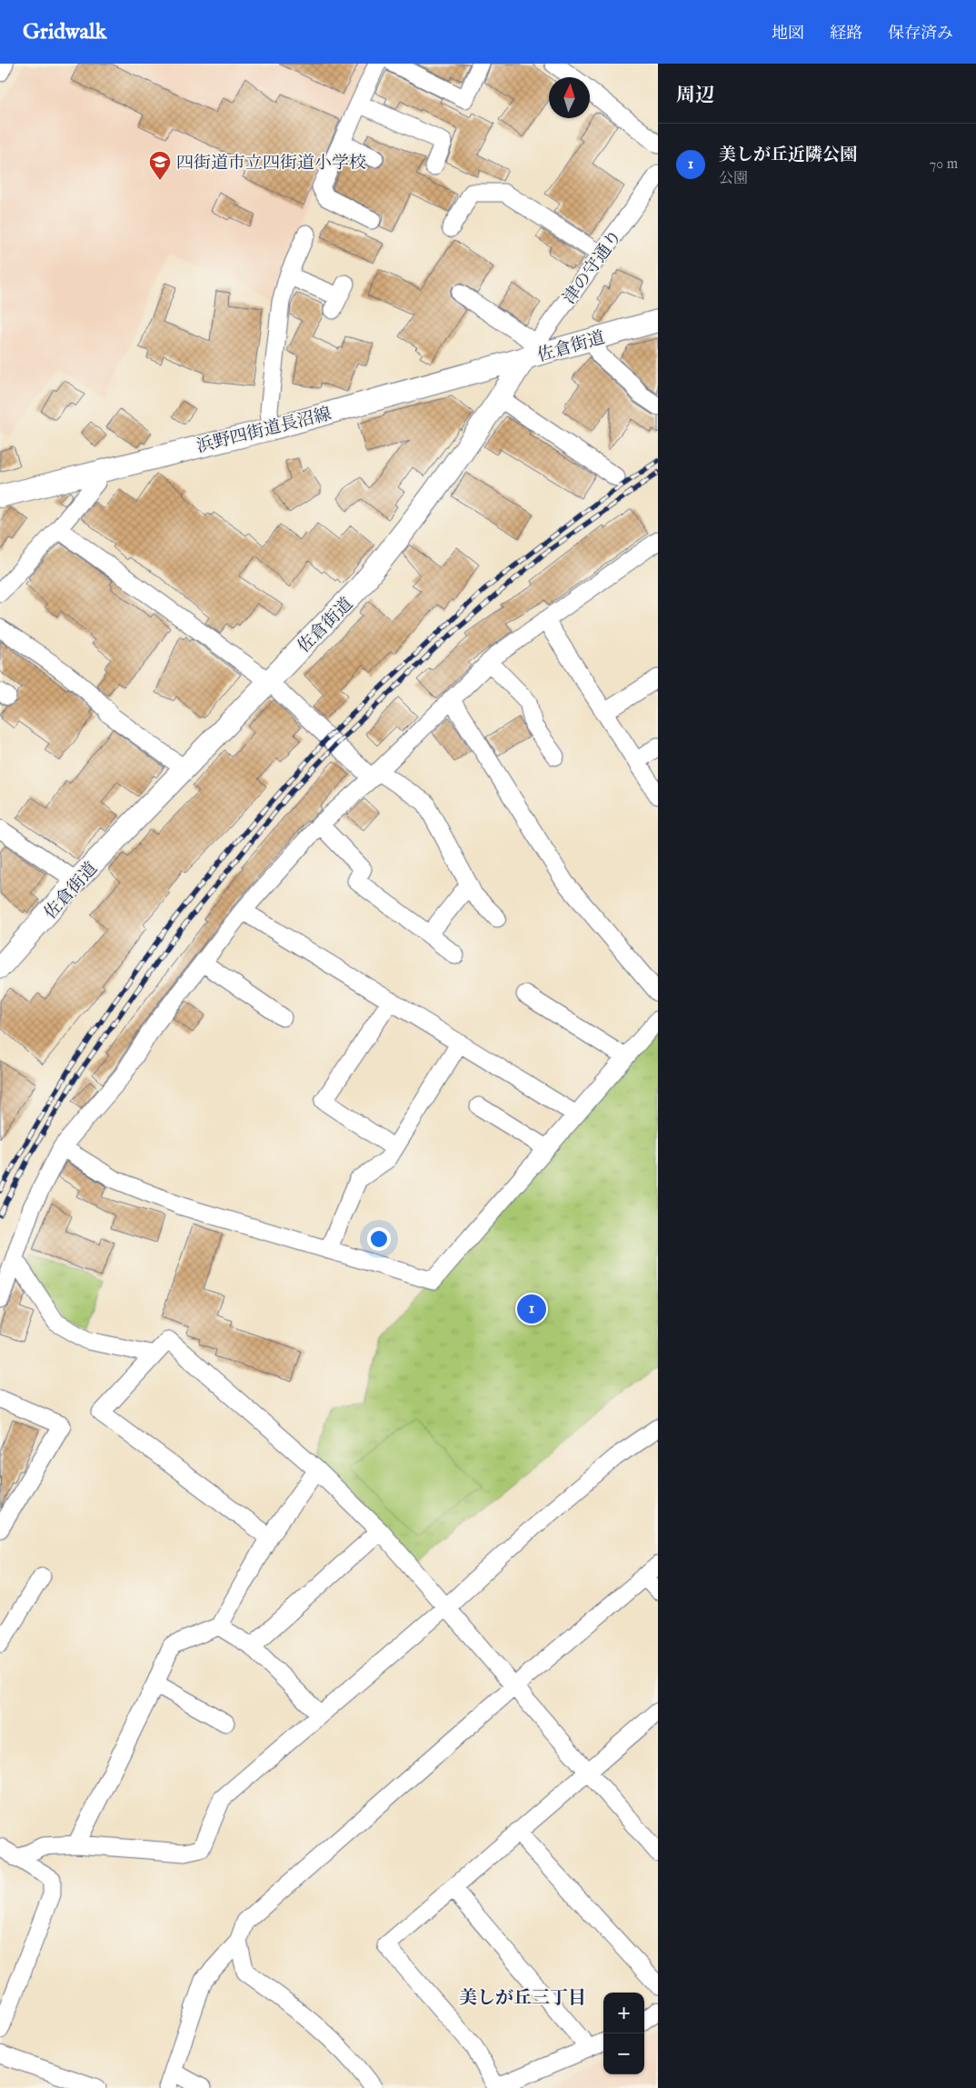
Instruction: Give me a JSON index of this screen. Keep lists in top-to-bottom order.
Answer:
{
  "streets": {
    "main road": ["佐倉街道", "浜野四街道長沼線"],
    "street": ["津の守通り"]
  },
  "crossings": [
    ["津の守通り", "佐倉街道"],
    ["津の守通り", "浜野四街道長沼線"],
    ["佐倉街道", "浜野四街道長沼線"]
  ],
  "districts": ["美しが丘三丁目"],
  "places": {
    "school or university": ["四街道市立四街道小学校"]
  },
  "north": "top",
  "page": {
    "header": "Gridwalk",
    "nav": ["地図", "経路", "保存済み"],
    "heading": "周辺",
    "list": [
      {
        "mark": "1",
        "name": "美しが丘近隣公園",
        "note": "公園",
        "value": "70 m"
      }
    ],
    "pins": "1",
    "map_buttons": ["+", "−"]
  }
}
